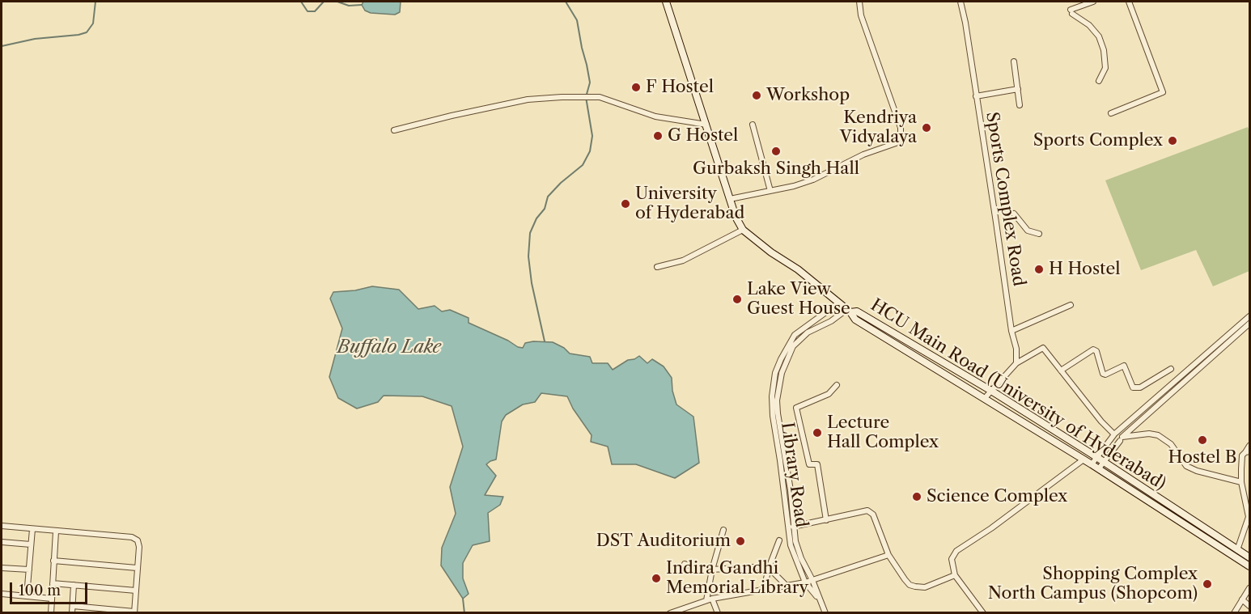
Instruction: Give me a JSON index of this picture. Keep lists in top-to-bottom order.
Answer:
{
  "streets": {
    "street": ["Sports Complex Road", "HCU Main Road (University of Hyderabad)", "Library Road"]
  },
  "crossings": [
    ["HCU Main Road (University of Hyderabad)", "Library Road"]
  ],
  "water": ["Buffalo Lake"],
  "places": [
    "F Hostel",
    "Workshop",
    "Kendriya Vidyalaya",
    "G Hostel",
    "Sports Complex",
    "Gurbaksh Singh Hall",
    "University of Hyderabad",
    "H Hostel",
    "Lake View Guest House",
    "Lecture Hall Complex",
    "Hostel B",
    "Science Complex",
    "DST Auditorium",
    "Indira Gandhi Memorial Library",
    "Shopping Complex North Campus (Shopcom)"
  ],
  "scale_bar": "100 m"
}
